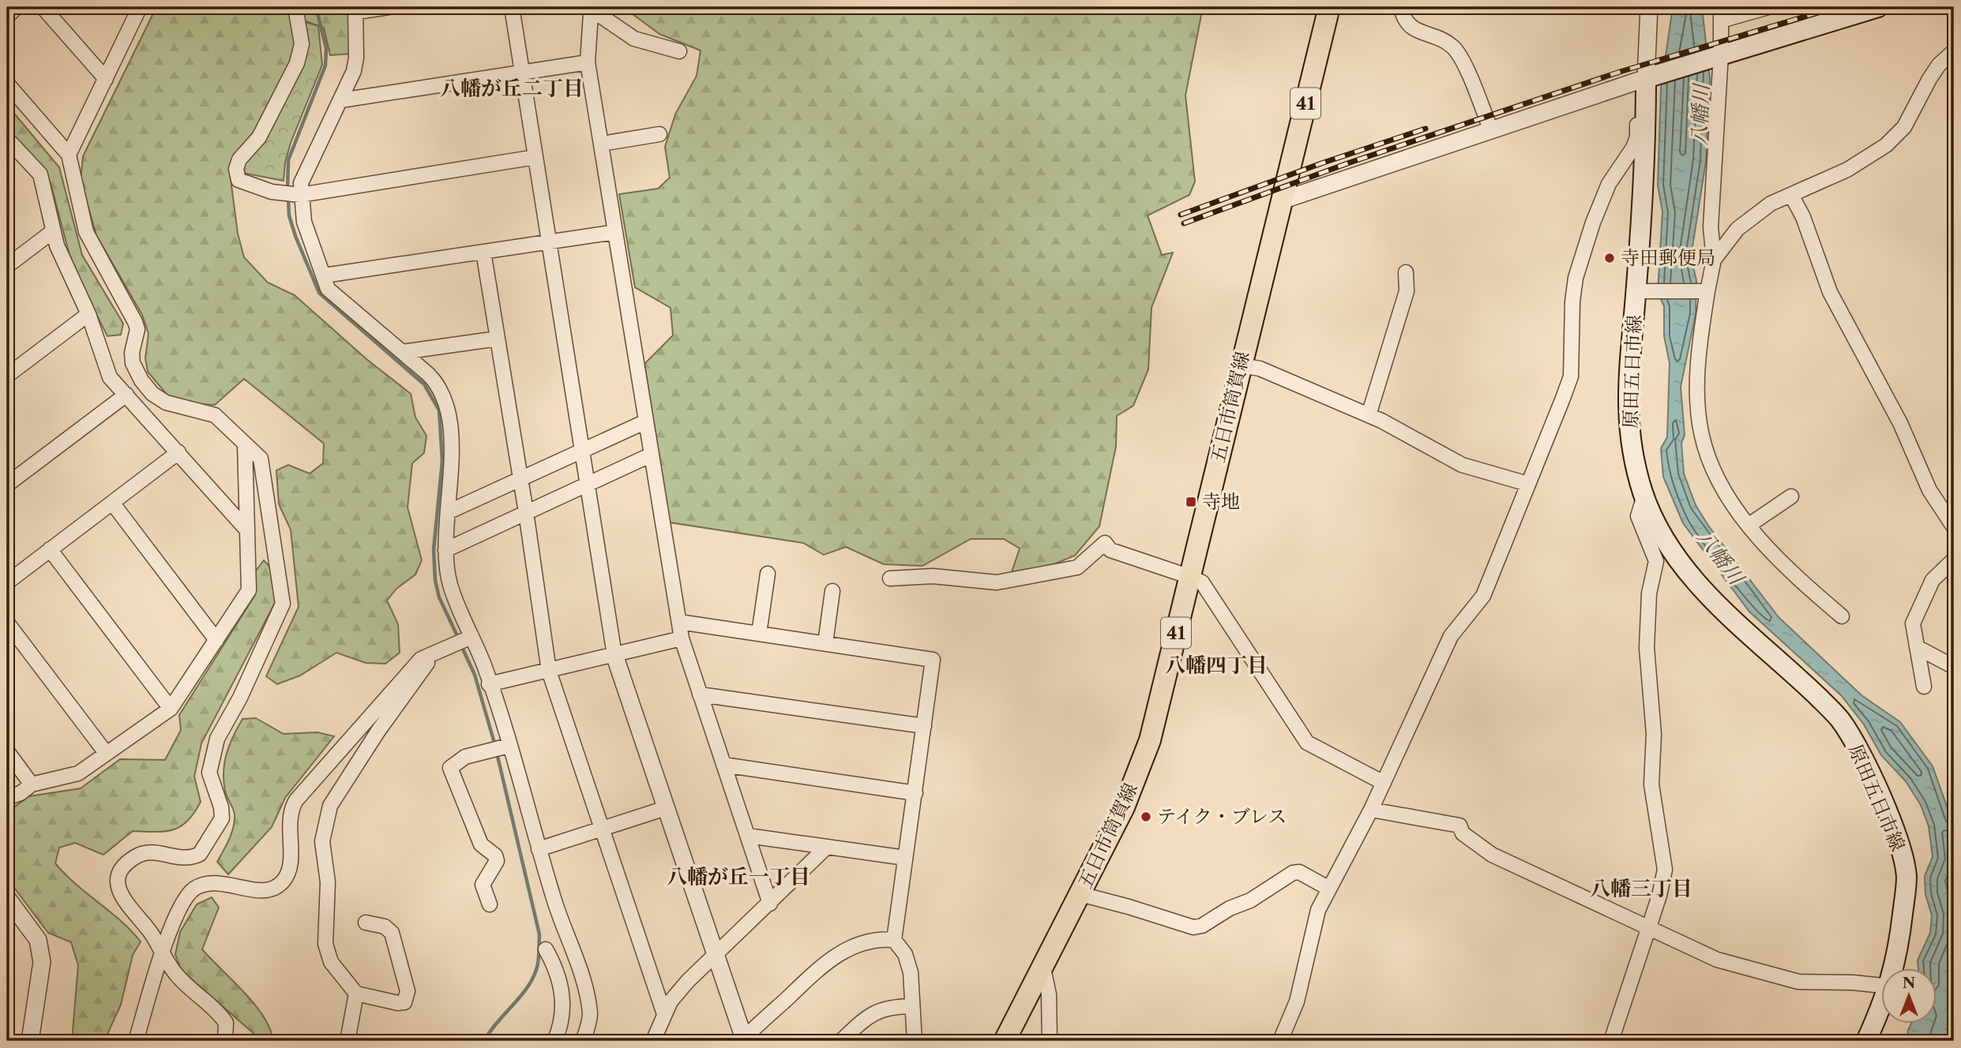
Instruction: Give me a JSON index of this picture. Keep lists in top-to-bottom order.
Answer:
{
  "streets": {
    "main road": ["41", "原田五日市線", "五日市筒賀線"]
  },
  "districts": [
    "八幡が丘二丁目",
    "八幡四丁目",
    "八幡が丘一丁目",
    "八幡三丁目"
  ],
  "water": ["八幡川"],
  "places": {
    "other": ["寺田郵便局", "テイク・ブレス"],
    "transit": ["寺地"]
  },
  "north": "top"
}
